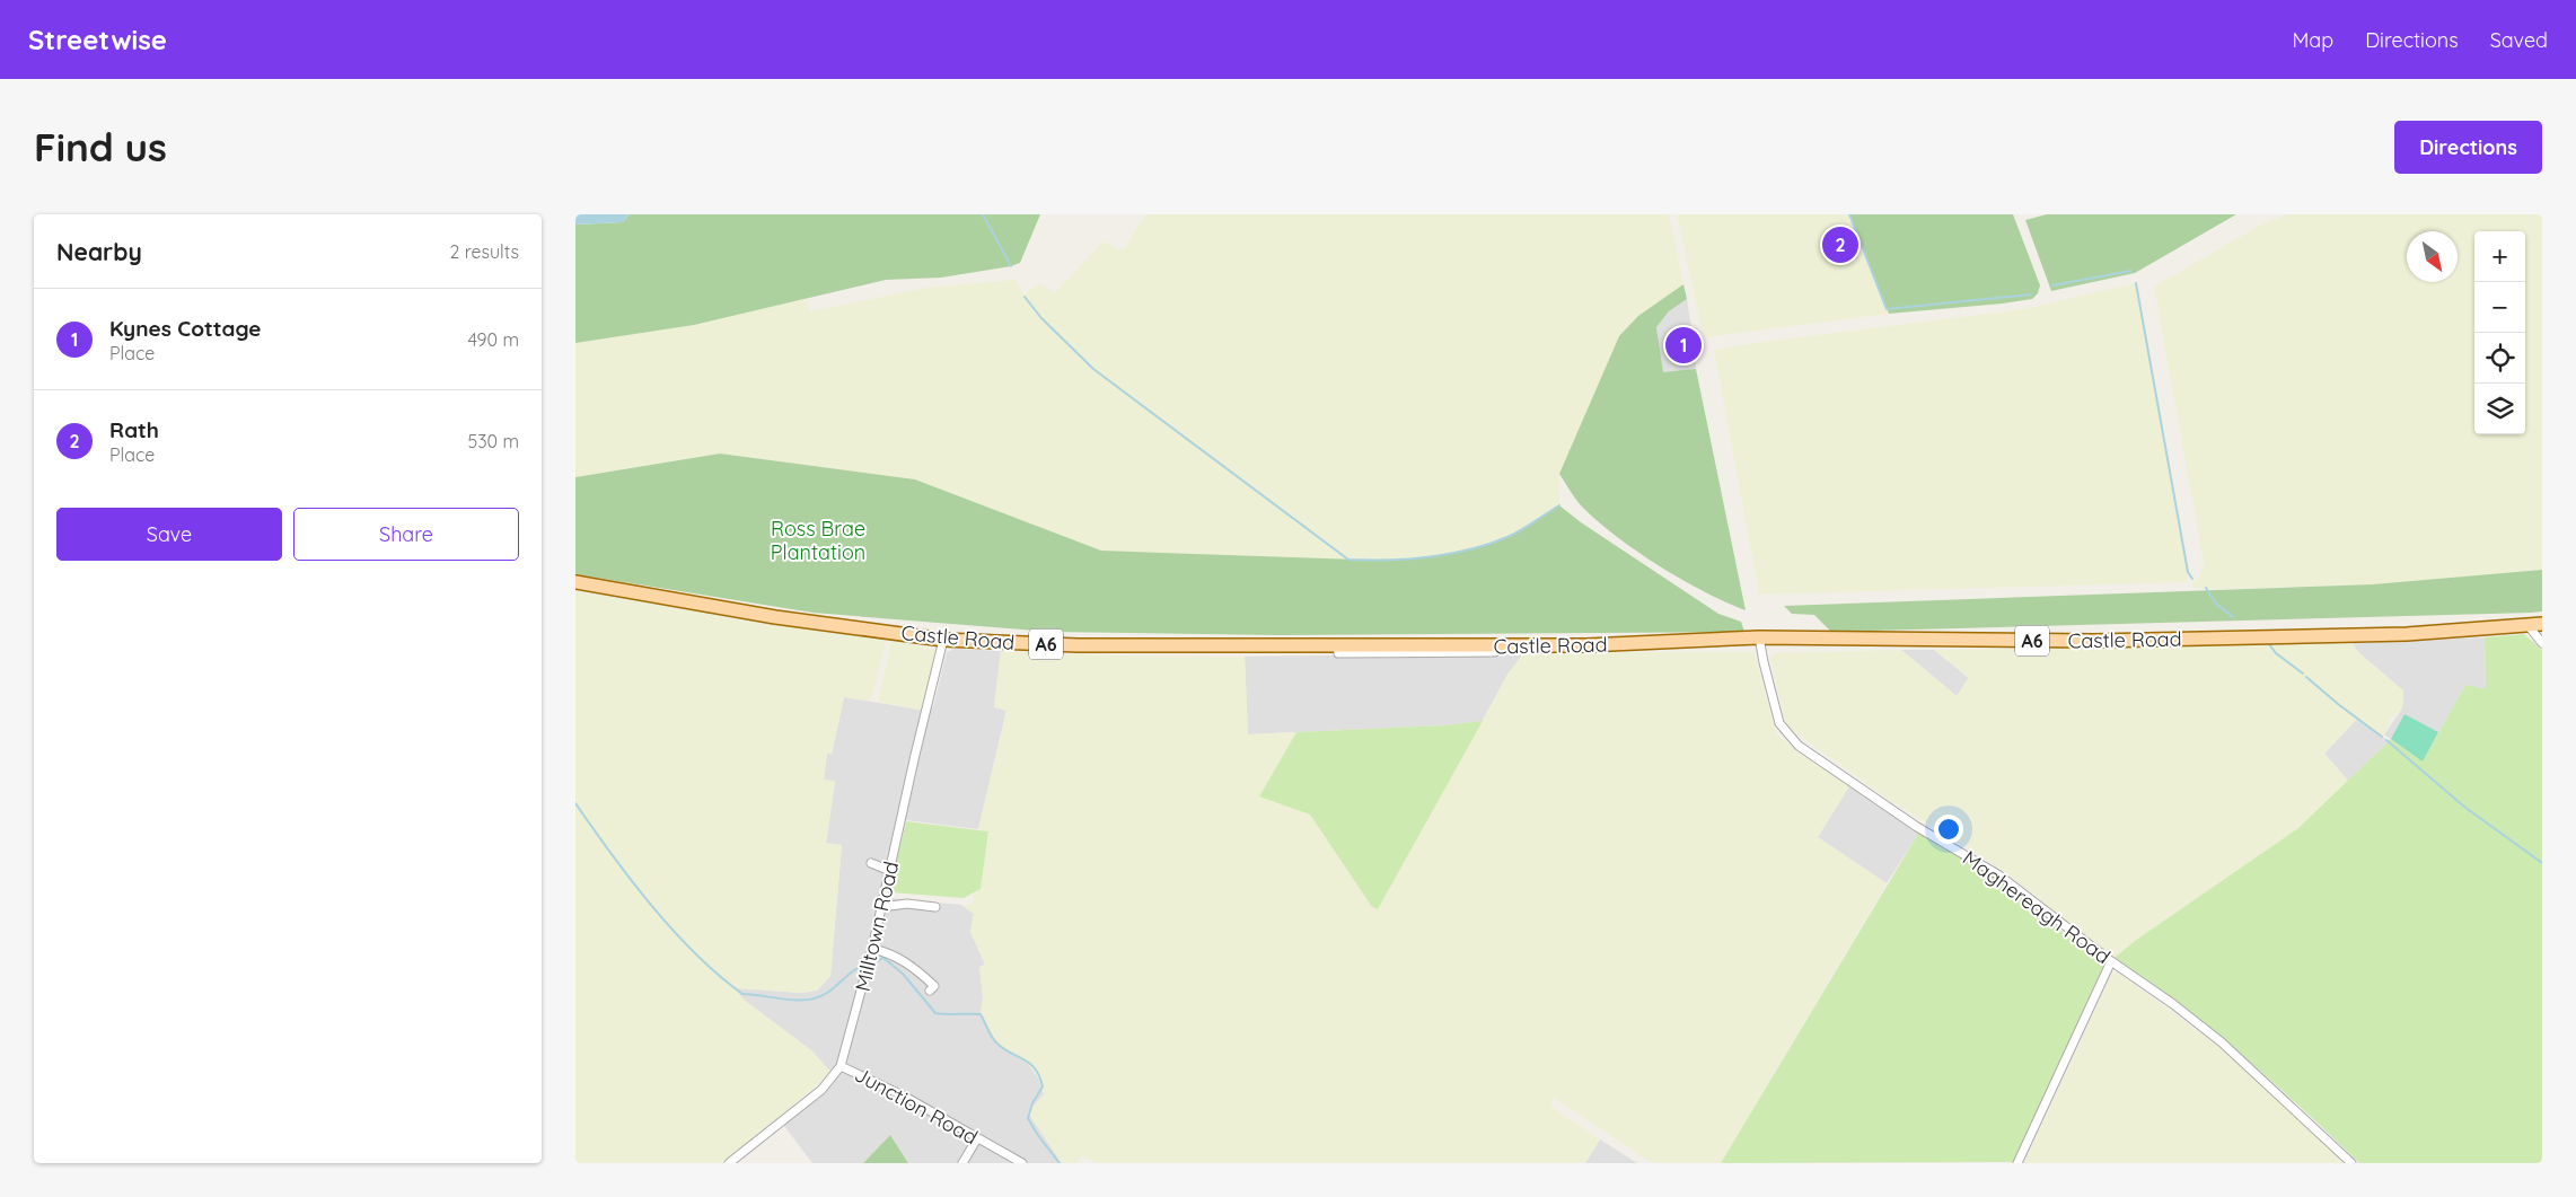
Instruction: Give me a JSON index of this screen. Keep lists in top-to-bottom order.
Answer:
{
  "streets": {
    "main road": ["Castle Road", "A6"],
    "street": ["Maghereagh Road", "Milltown Road", "Junction Road"]
  },
  "crossings": [
    ["Castle Road", "Maghereagh Road"],
    ["Castle Road", "Milltown Road"],
    ["Milltown Road", "Junction Road"]
  ],
  "parks": ["Ross Brae Plantation"],
  "north": "bottom right",
  "page": {
    "header": "Streetwise",
    "nav": ["Map", "Directions", "Saved"],
    "buttons": [
      "Directions",
      ["Save", "Share"]
    ],
    "title": "Find us",
    "heading": ["Nearby", "2 results"],
    "pins": ["2", "1"],
    "map_buttons": ["+", "−"],
    "list": [
      {
        "mark": "1",
        "name": "Kynes Cottage",
        "note": "Place",
        "value": "490 m"
      },
      {
        "mark": "2",
        "name": "Rath",
        "note": "Place",
        "value": "530 m"
      }
    ]
  }
}
